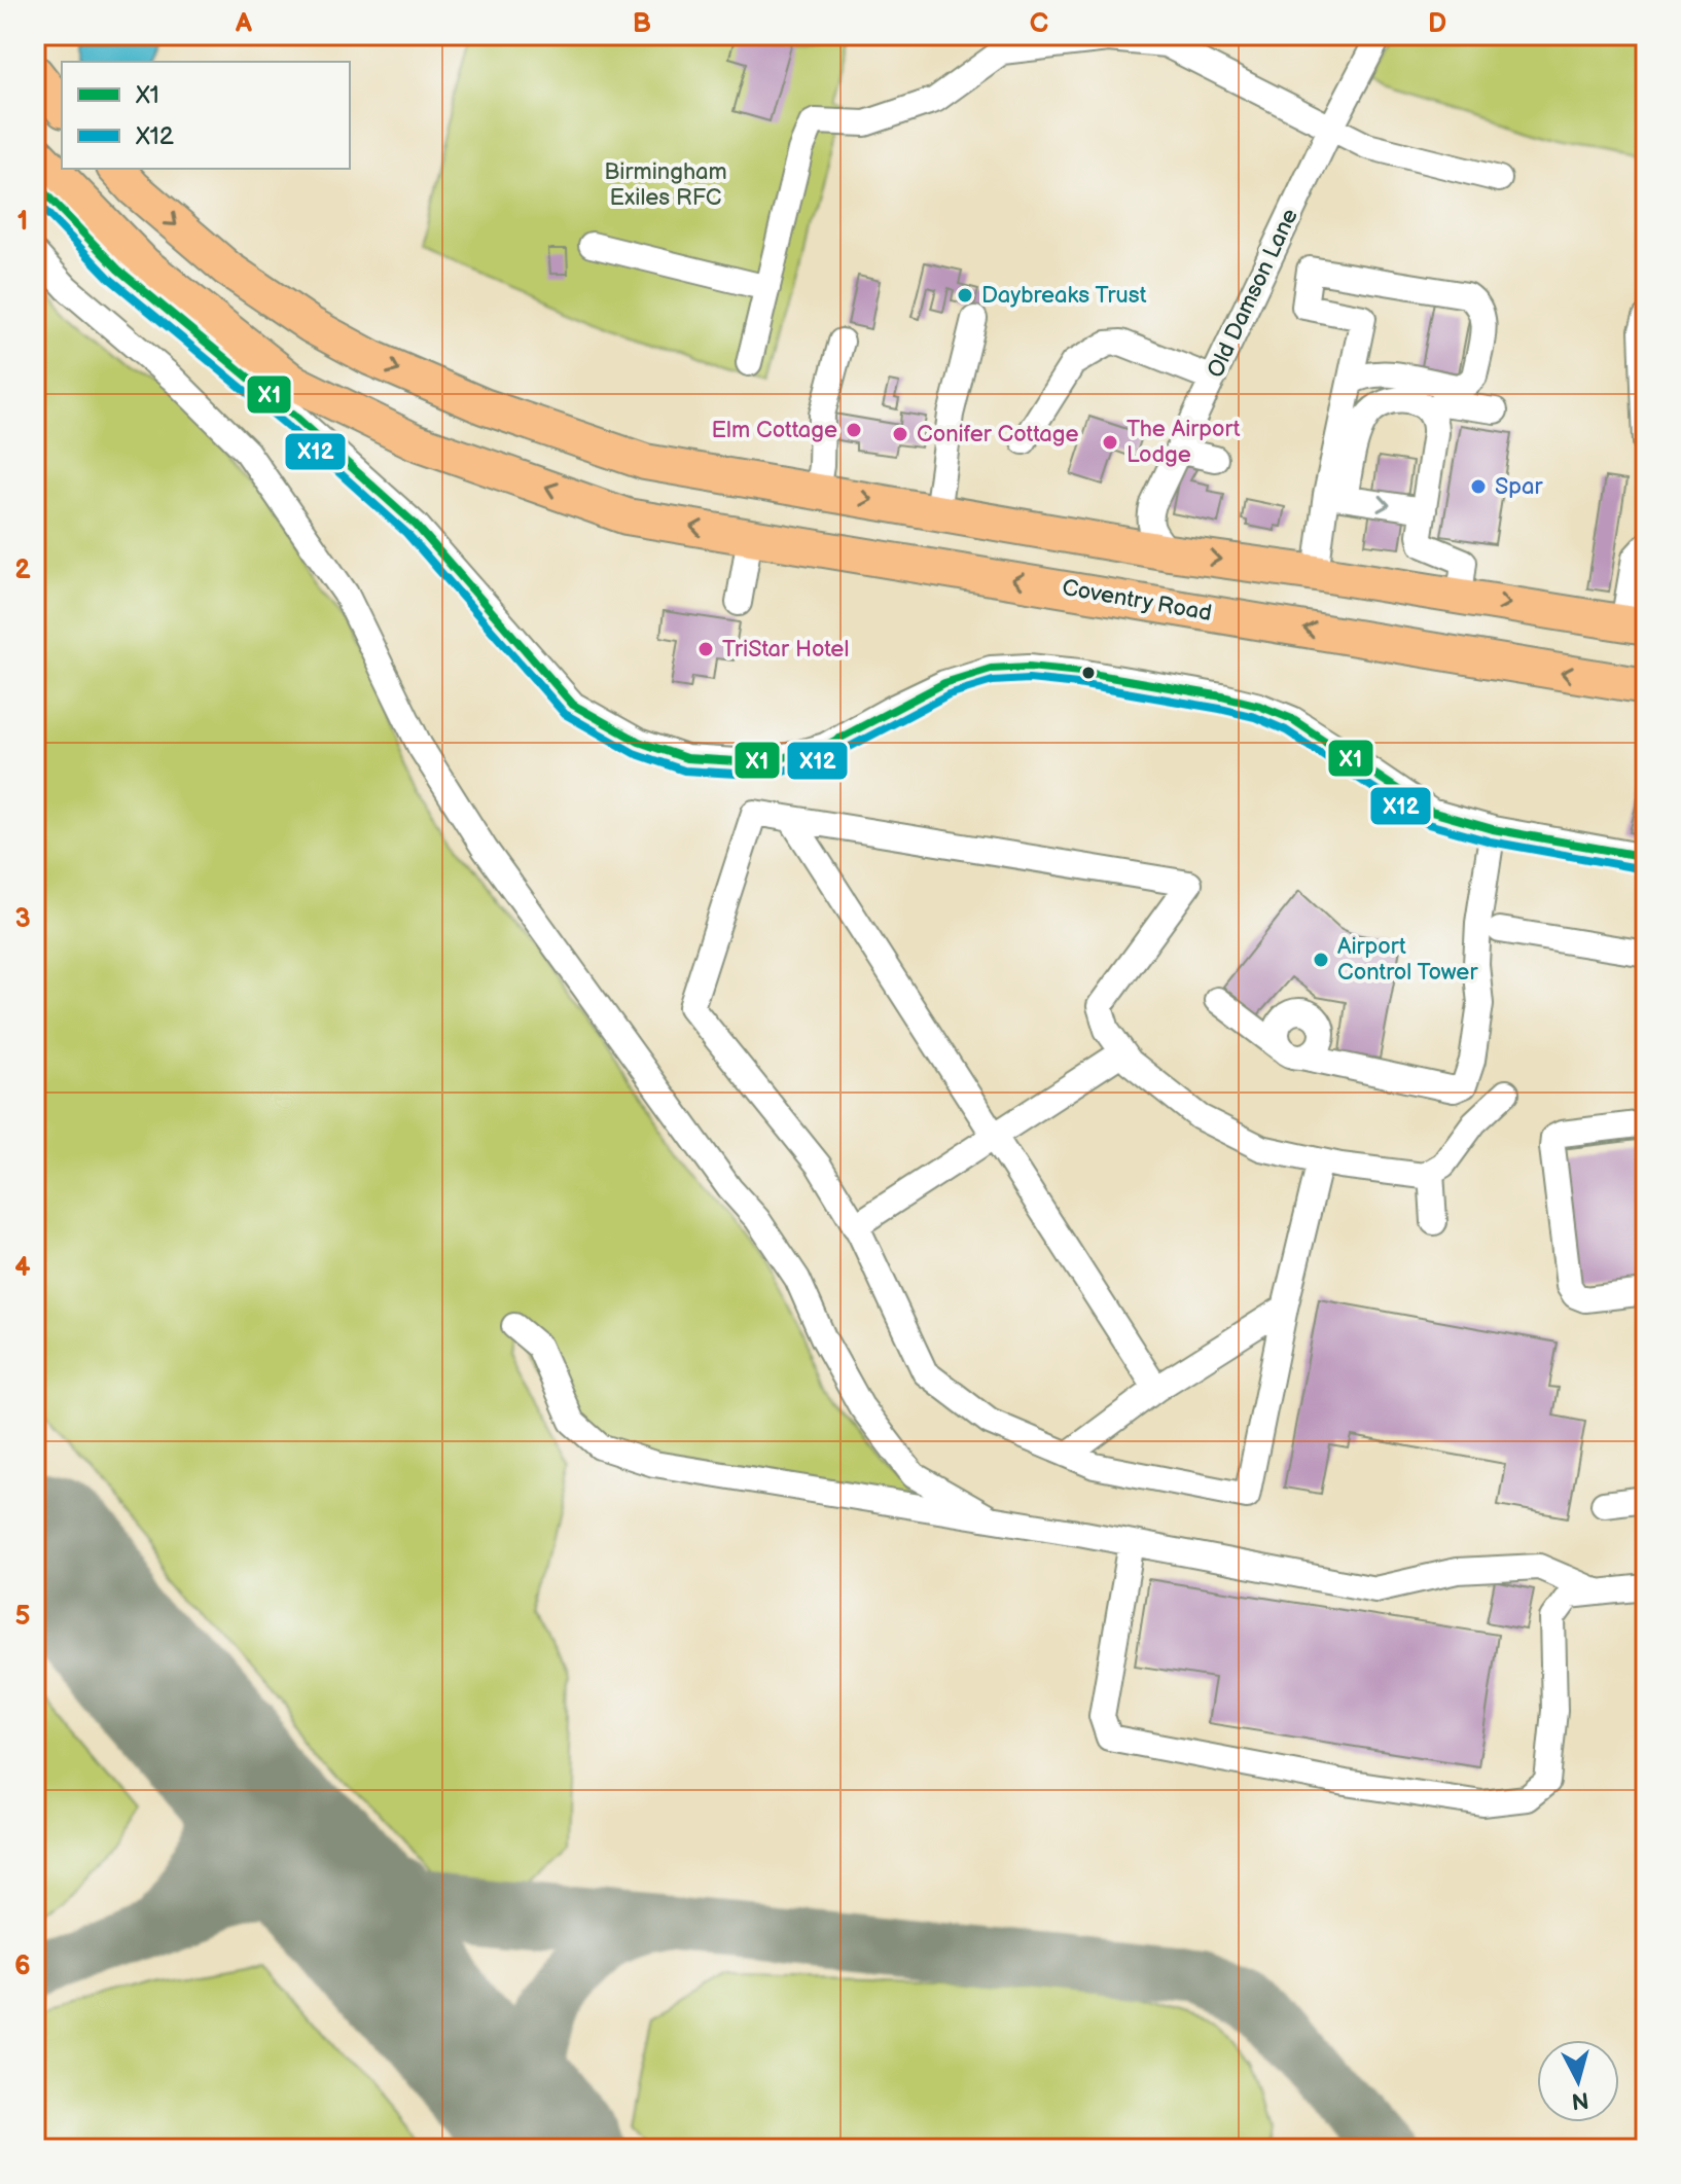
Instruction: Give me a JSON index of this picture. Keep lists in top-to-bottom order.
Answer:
{
  "streets": {
    "highway": ["Coventry Road"],
    "street": ["Old Damson Lane"]
  },
  "parks": ["Birmingham Exiles RFC"],
  "places": [
    "Daybreaks Trust",
    "Elm Cottage",
    "Conifer Cottage",
    "The Airport Lodge",
    "Spar",
    "TriStar Hotel",
    "Airport Control Tower"
  ],
  "lines": ["transit line X1", "transit line X12"],
  "legend": ["X1", "X12"],
  "north": "bottom",
  "grid": {
    "columns": [
      "A",
      "B",
      "C",
      "D"
    ],
    "rows": [
      "1",
      "2",
      "3",
      "4",
      "5",
      "6"
    ]
  }
}
